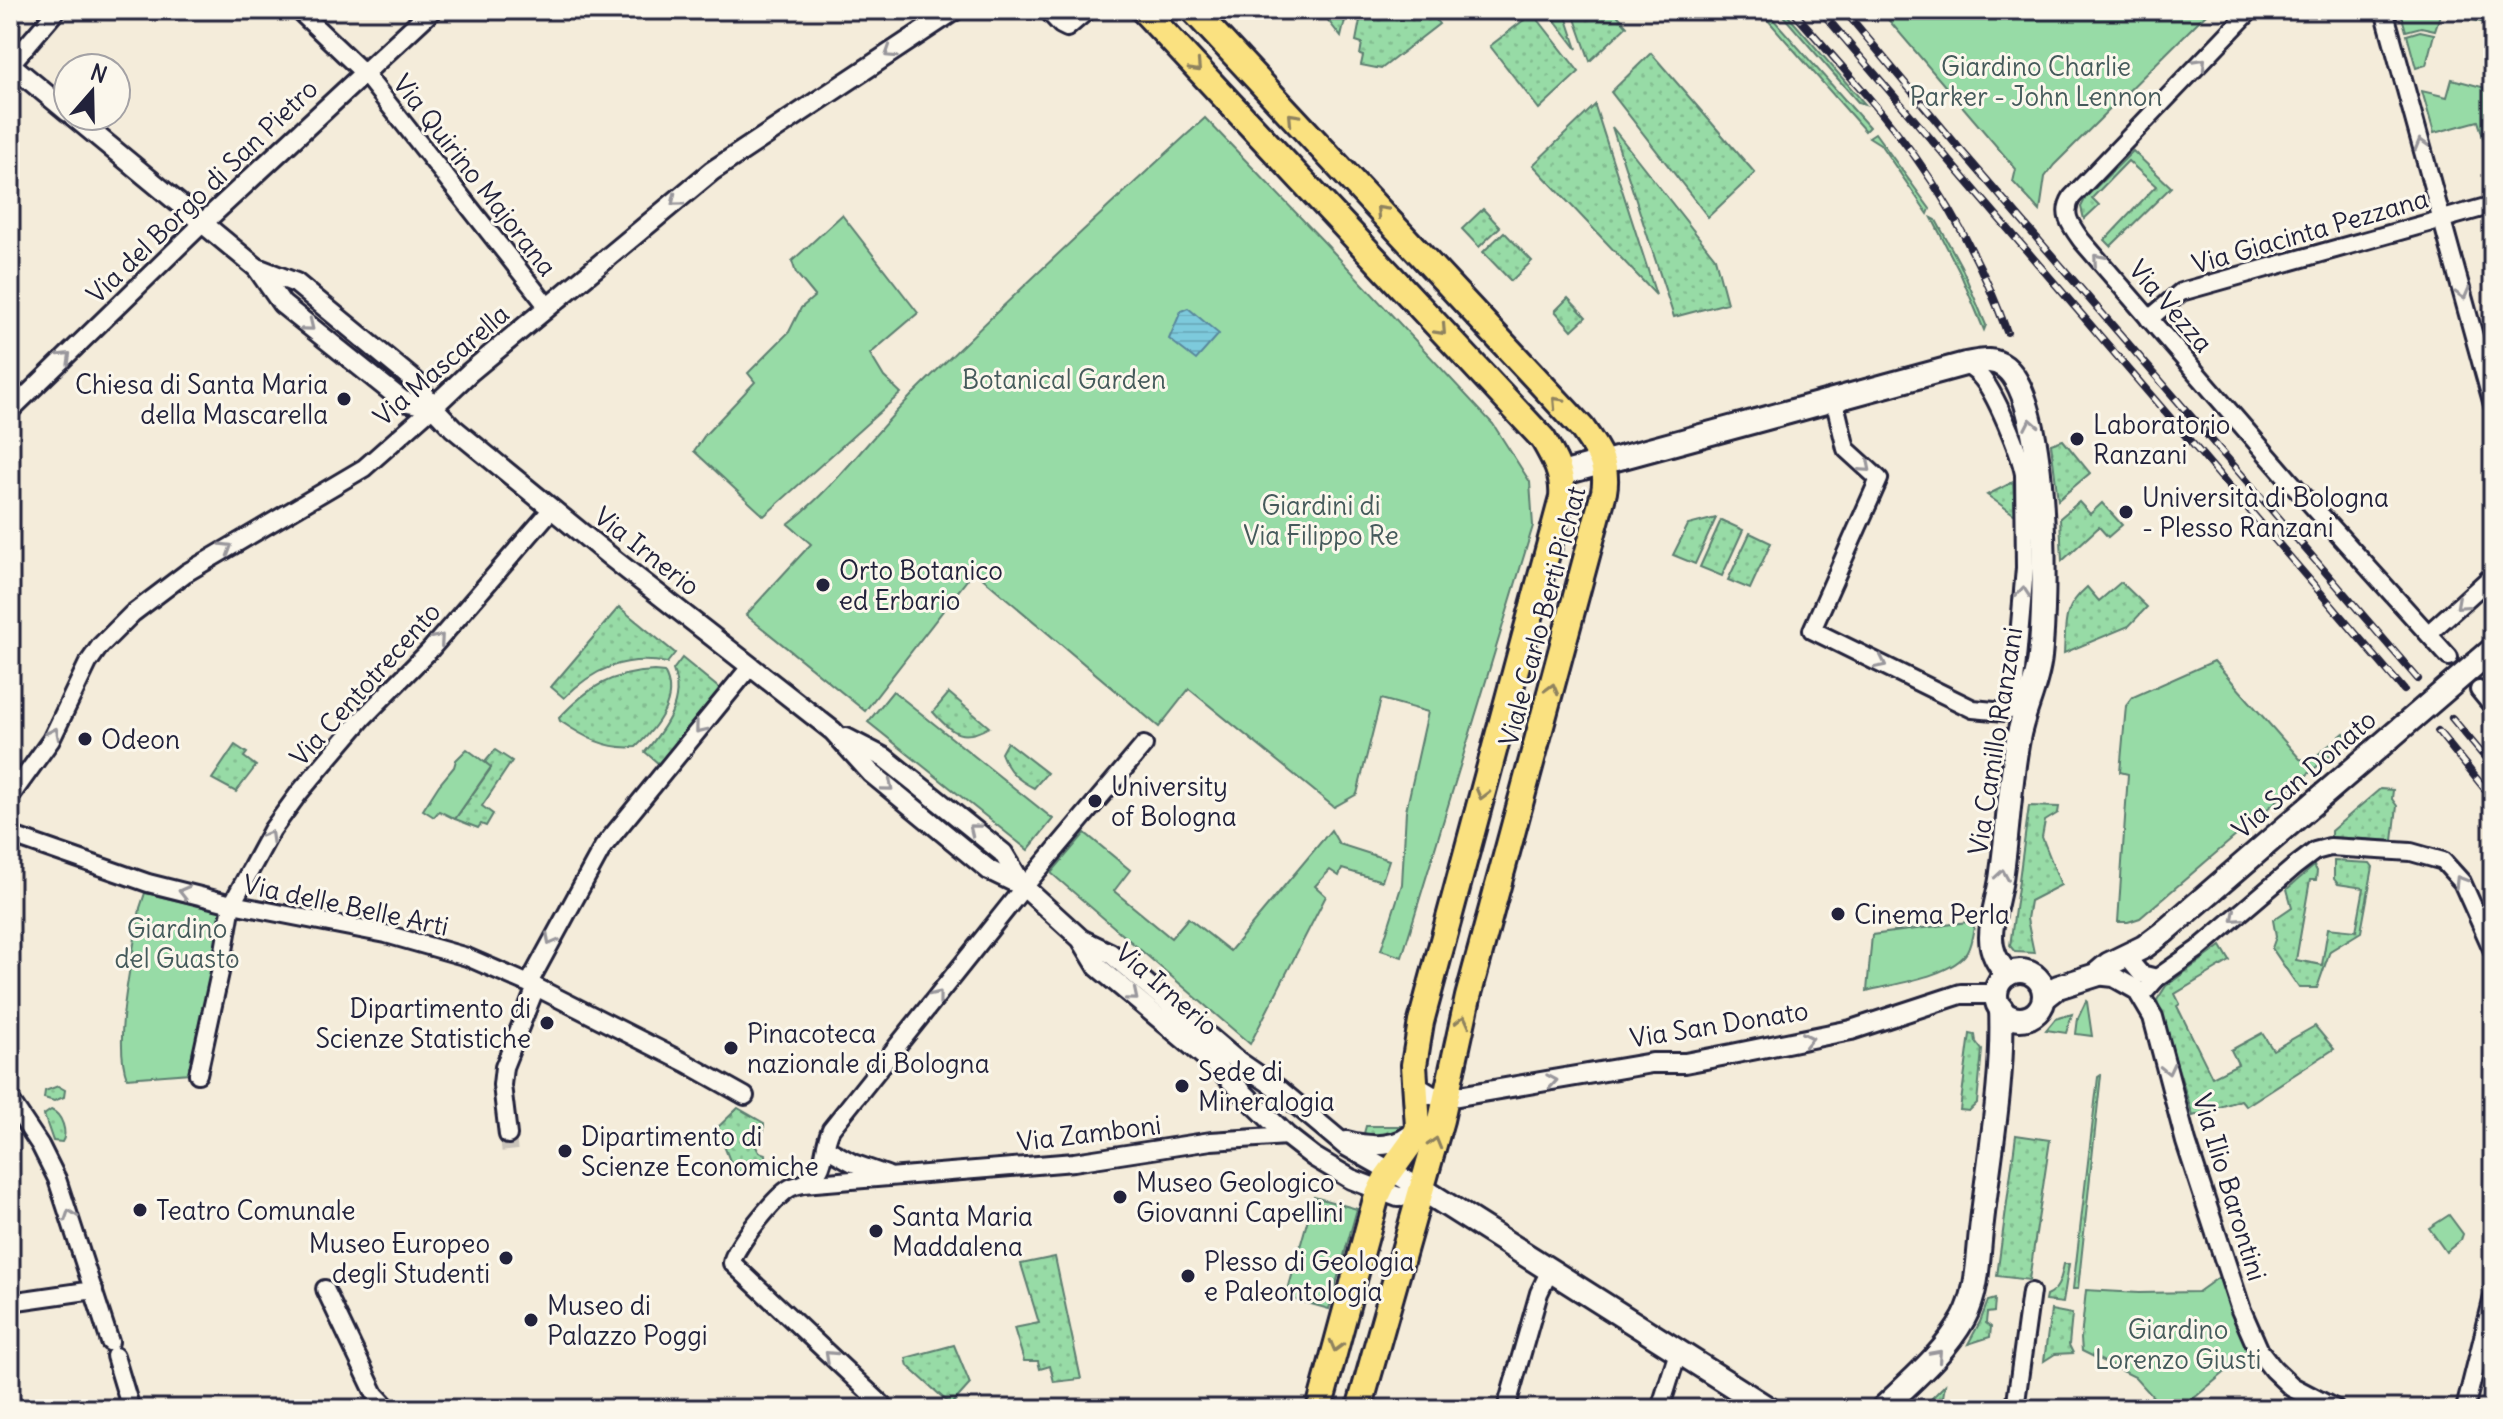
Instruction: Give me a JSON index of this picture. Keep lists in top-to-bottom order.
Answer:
{
  "streets": {
    "main road": ["Viale Carlo Berti Pichat", "Via Camillo Ranzani", "Via San Donato"],
    "street": [
      "Via Quirino Majorana",
      "Via del Borgo di San Pietro",
      "Via Giacinta Pezzana",
      "Via Vezza",
      "Via Mascarella",
      "Via Irnerio",
      "Via Centotrecento",
      "Via delle Belle Arti",
      "Via Zamboni",
      "Via Ilio Barontini"
    ]
  },
  "crossings": [
    ["Via Quirino Majorana", "Via del Borgo di San Pietro"],
    ["Via Quirino Majorana", "Via Mascarella"],
    ["Via del Borgo di San Pietro", "Via Irnerio"],
    ["Via Giacinta Pezzana", "Via Vezza"],
    ["Via Mascarella", "Via Irnerio"],
    ["Via Irnerio", "Via Centotrecento"],
    ["Viale Carlo Berti Pichat", "Via Camillo Ranzani"],
    ["Viale Carlo Berti Pichat", "Via San Donato"],
    ["Via Centotrecento", "Via delle Belle Arti"],
    ["Via Camillo Ranzani", "Via San Donato"]
  ],
  "one_way": [
    "Via del Borgo di San Pietro",
    "Via Centotrecento",
    "Via San Donato",
    "Via Ilio Barontini"
  ],
  "parks": [
    "Giardino Charlie Parker - John Lennon",
    "Botanical Garden",
    "Giardini di Via Filippo Re",
    "Giardino del Guasto",
    "Giardino Lorenzo Giusti"
  ],
  "places": [
    "Chiesa di Santa Maria della Mascarella",
    "Laboratorio Ranzani",
    "Università di Bologna - Plesso Ranzani",
    "Orto Botanico ed Erbario",
    "Odeon",
    "University of Bologna",
    "Cinema Perla",
    "Dipartimento di Scienze Statistiche",
    "Pinacoteca nazionale di Bologna",
    "Sede di Mineralogia",
    "Dipartimento di Scienze Economiche",
    "Museo Geologico Giovanni Capellini",
    "Teatro Comunale",
    "Santa Maria Maddalena",
    "Museo Europeo degli Studenti",
    "Plesso di Geologia e Paleontologia",
    "Museo di Palazzo Poggi"
  ],
  "north": "top"
}
